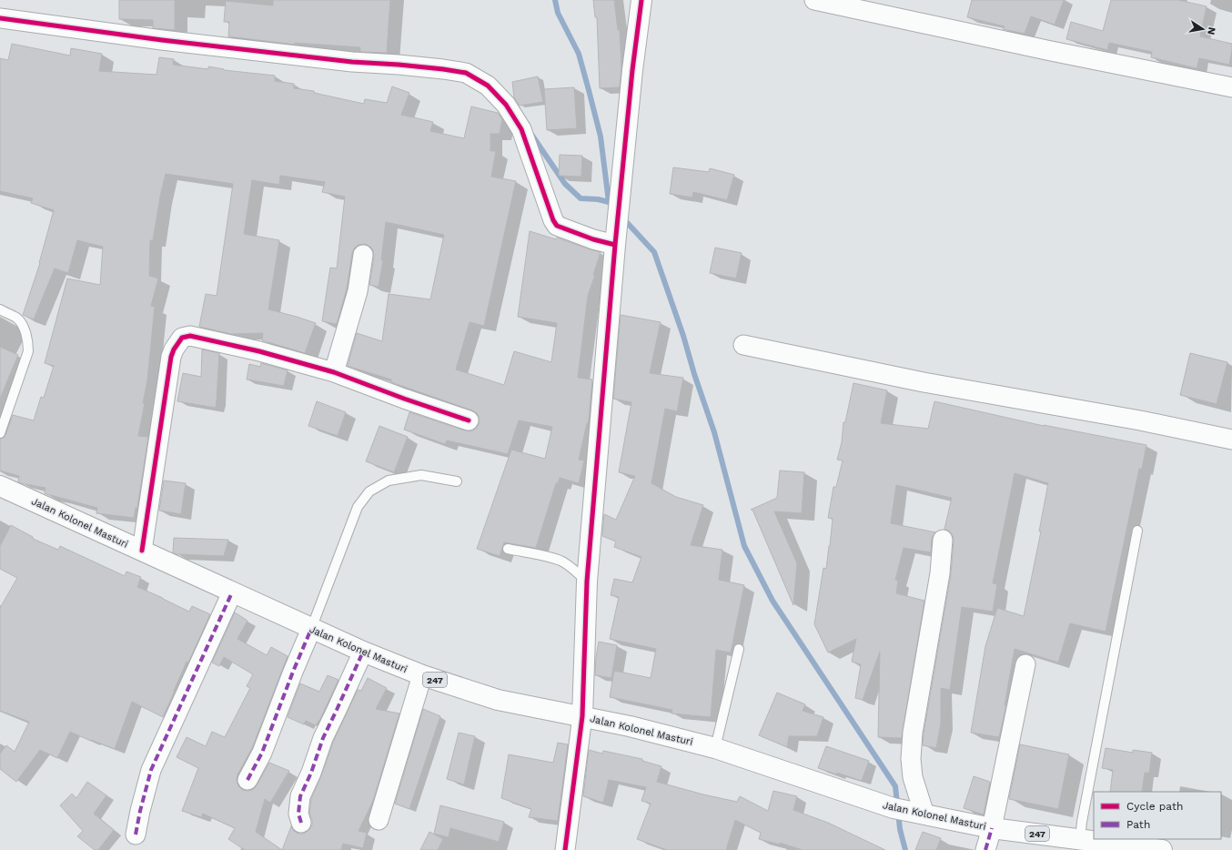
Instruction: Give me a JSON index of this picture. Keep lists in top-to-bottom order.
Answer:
{
  "streets": {
    "main road": ["Jalan Kolonel Masturi", "247"]
  },
  "legend": ["Cycle path", "Path"],
  "north": "right"
}
